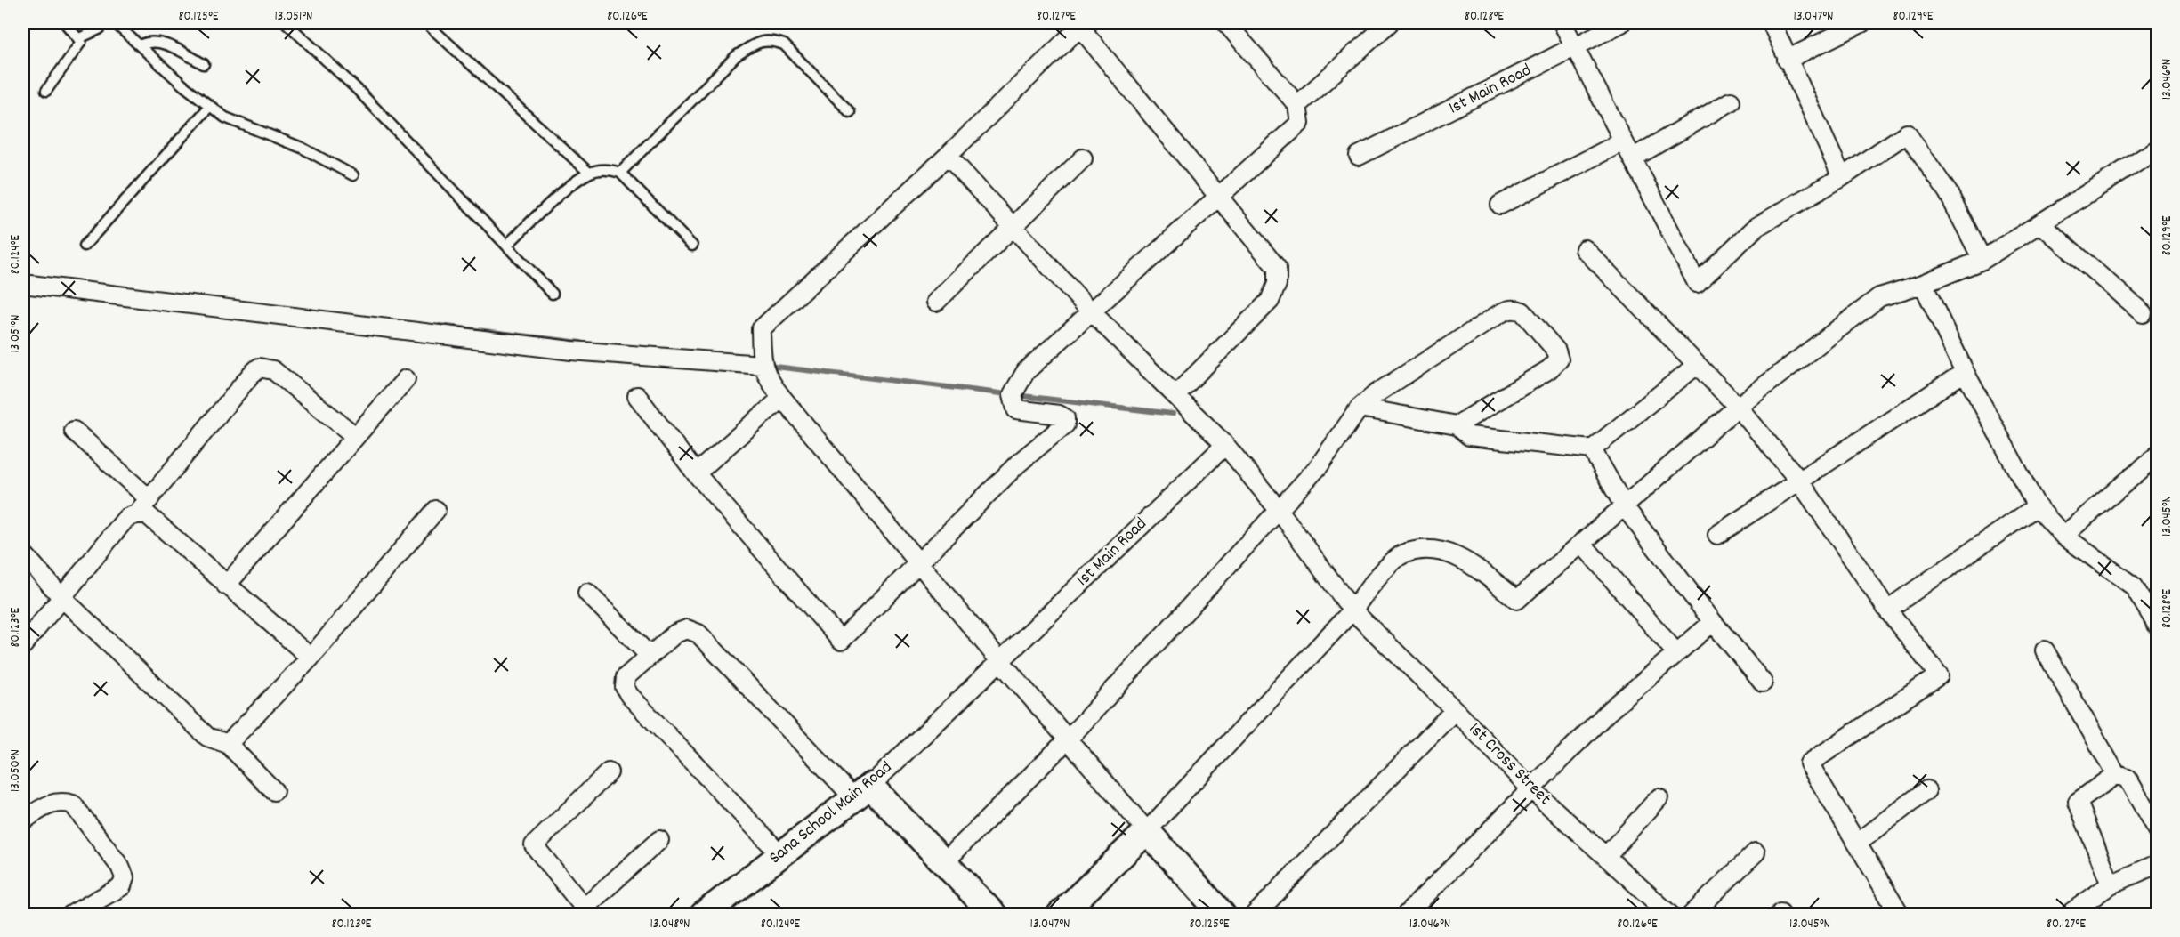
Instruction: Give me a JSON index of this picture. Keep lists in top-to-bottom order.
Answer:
{
  "streets": {
    "street": ["1st Main Road", "1st Cross Street", "Sana School Main Road"]
  },
  "crossings": [
    ["1st Main Road", "1st Cross Street"],
    ["1st Main Road", "Sana School Main Road"]
  ],
  "coordinates": [
    "80.125°E",
    "13.051°N",
    "80.126°E",
    "80.127°E",
    "80.128°E",
    "13.047°N",
    "80.129°E",
    "13.046°N",
    "80.124°E",
    "13.045°N",
    "80.123°E",
    "13.050°N",
    "13.048°N"
  ]
}
